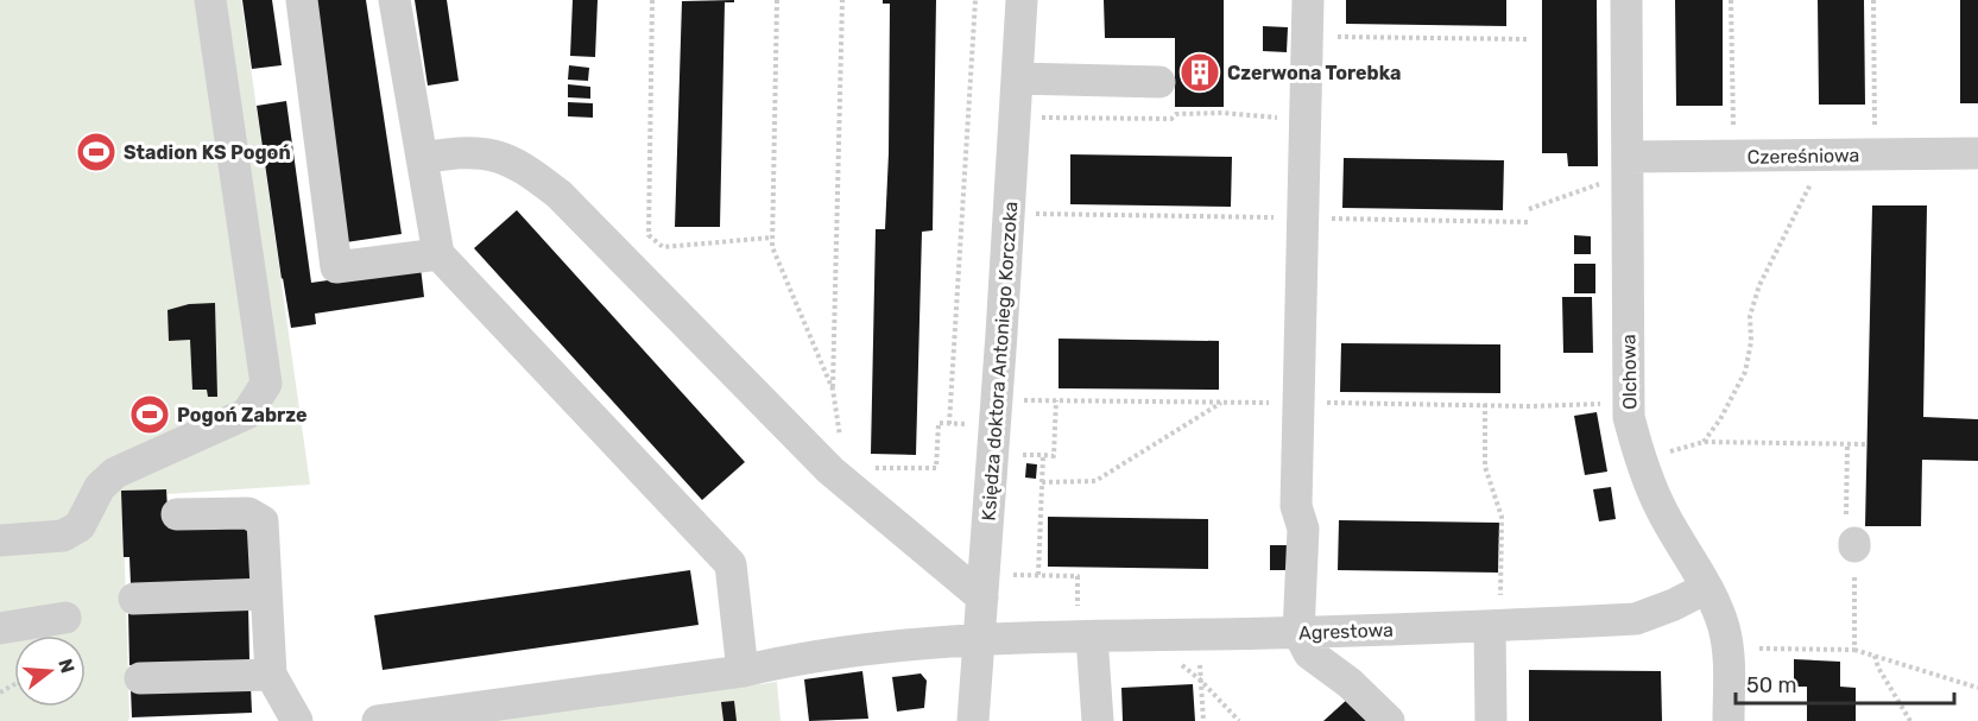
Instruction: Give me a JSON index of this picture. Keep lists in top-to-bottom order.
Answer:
{
  "streets": {
    "street": [
      "Czereśniowa",
      "Księdza doktora Antoniego Korczoka",
      "Olchowa",
      "Agrestowa"
    ]
  },
  "crossings": [
    ["Czereśniowa", "Olchowa"],
    ["Księdza doktora Antoniego Korczoka", "Agrestowa"],
    ["Olchowa", "Agrestowa"]
  ],
  "places": {
    "building": ["Czerwona Torebka"],
    "sports": ["Stadion KS Pogoń", "Pogoń Zabrze"]
  },
  "scale_bar": "50 m",
  "north": "right"
}
